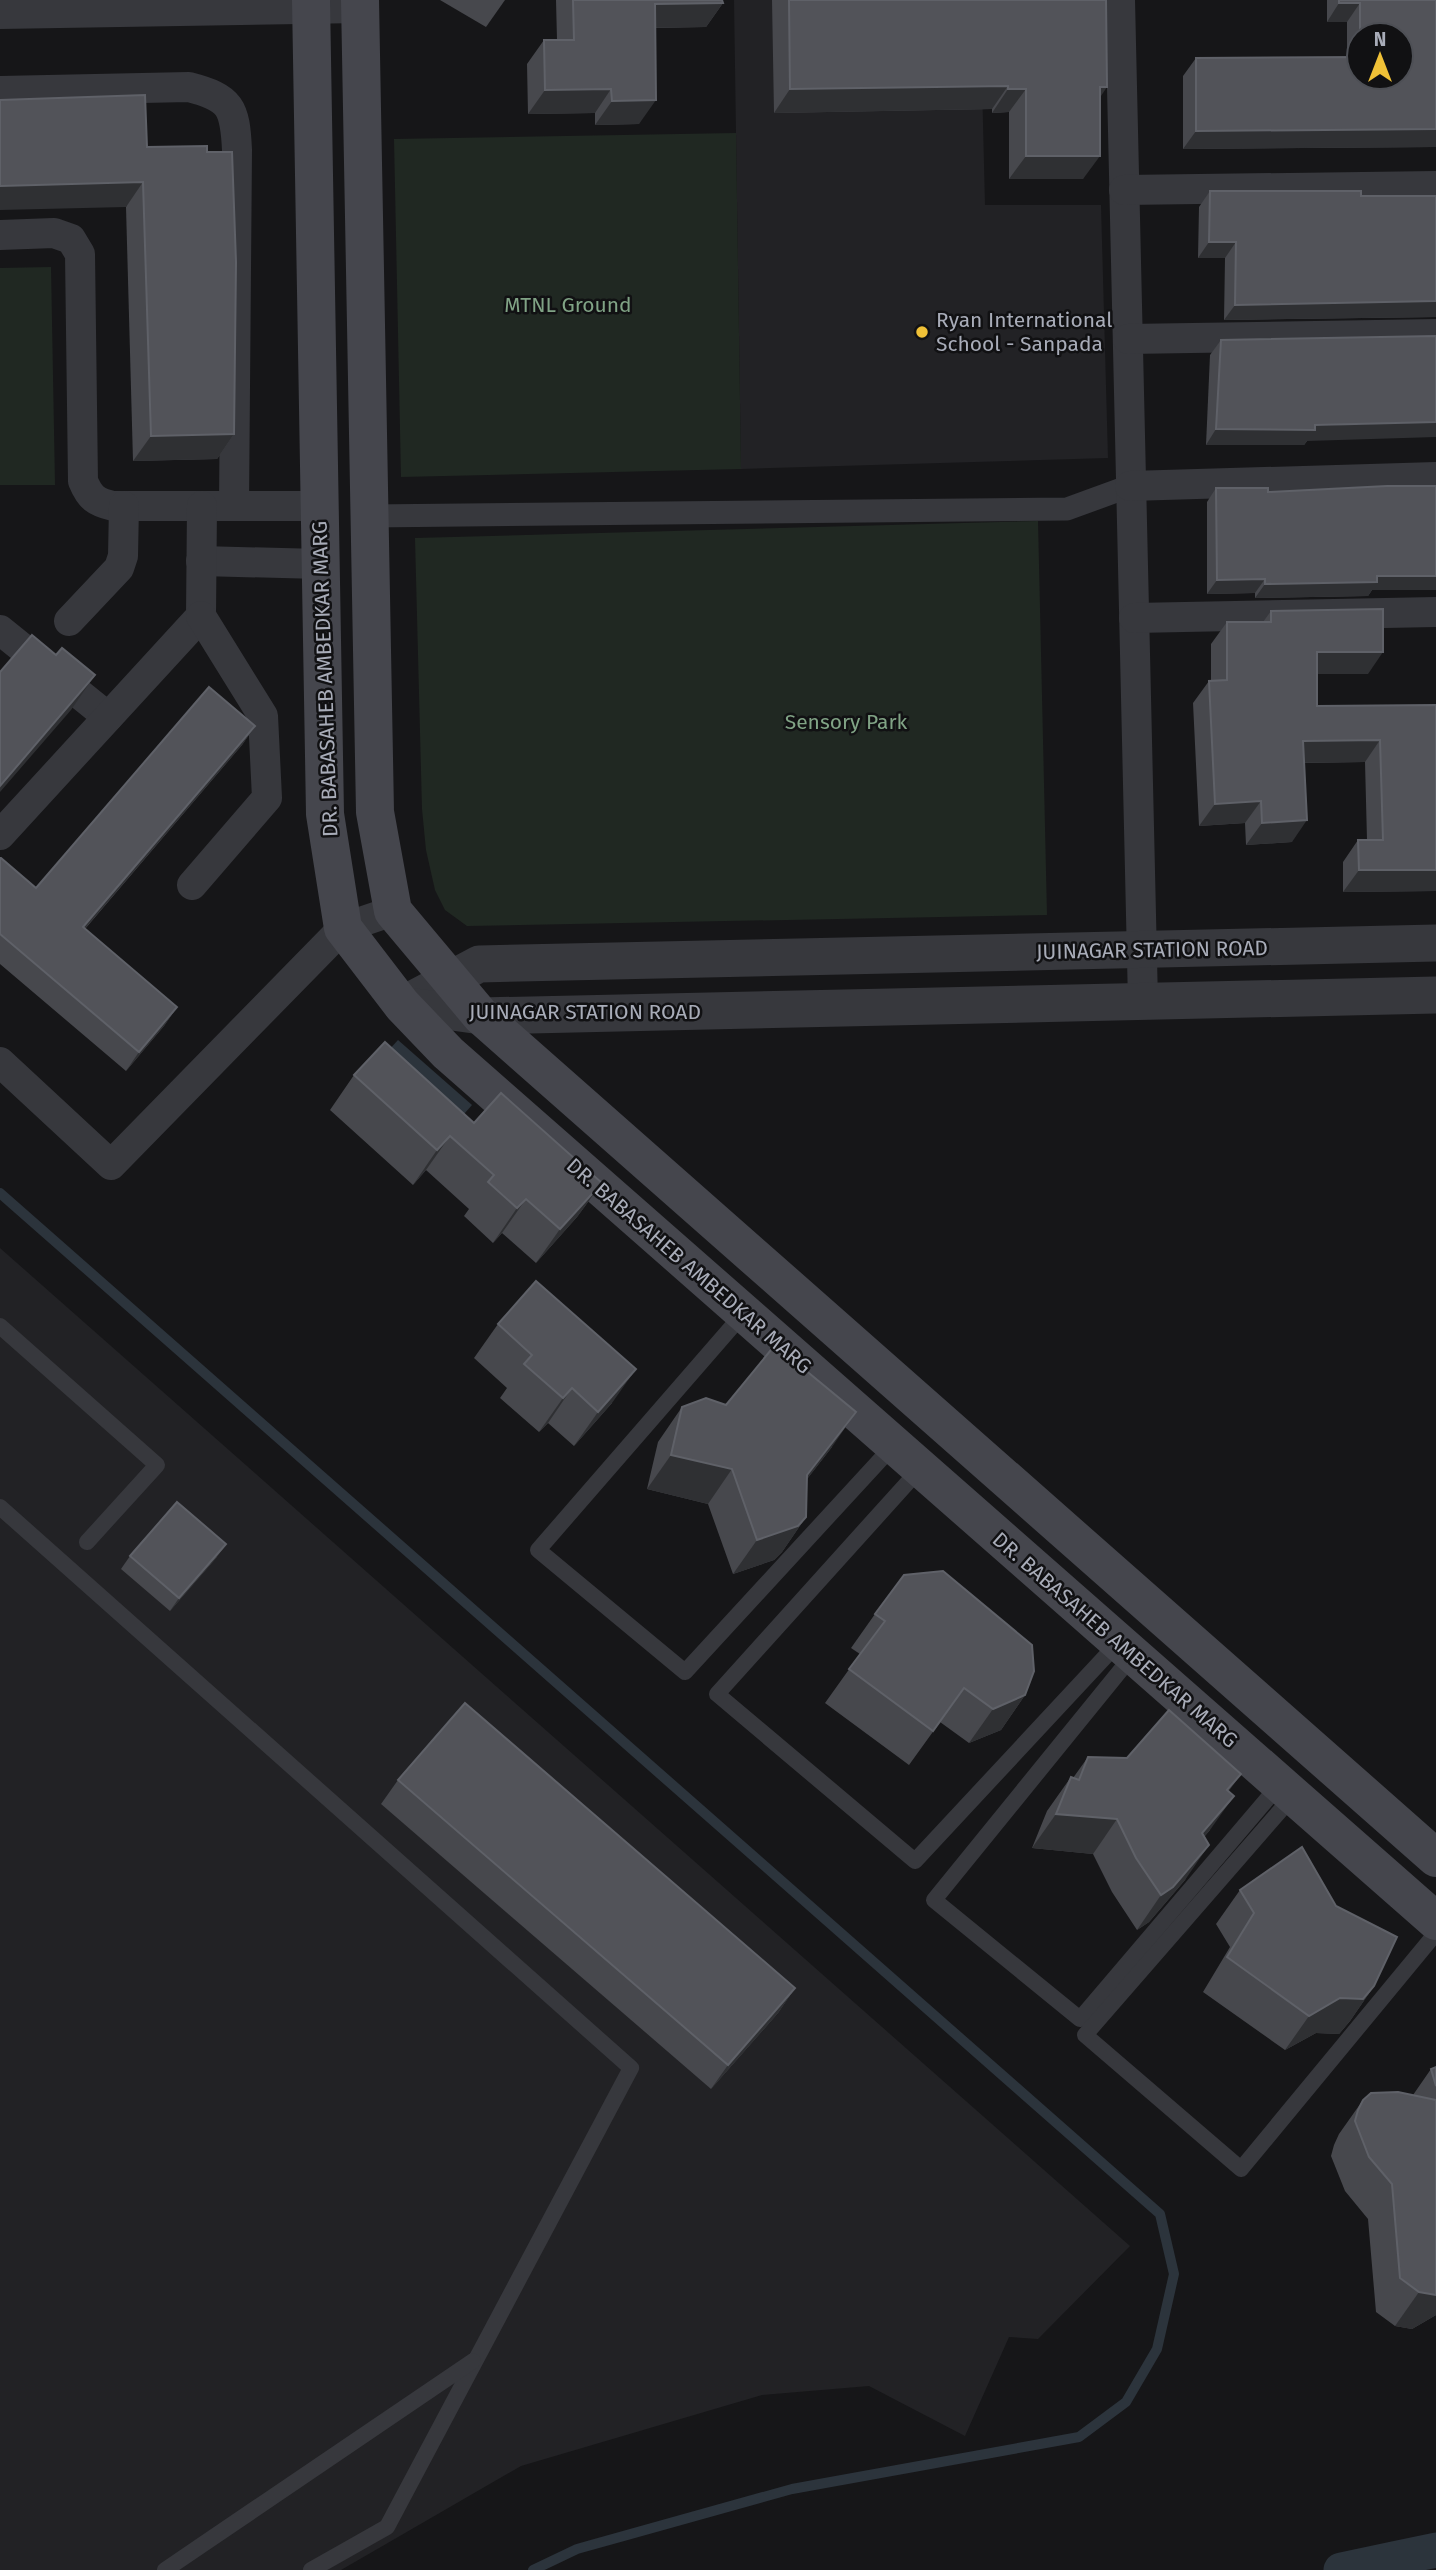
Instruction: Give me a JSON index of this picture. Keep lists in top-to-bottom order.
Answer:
{
  "streets": {
    "main road": ["DR. BABASAHEB AMBEDKAR MARG"],
    "street": ["JUINAGAR STATION ROAD"]
  },
  "crossings": [
    ["DR. BABASAHEB AMBEDKAR MARG", "JUINAGAR STATION ROAD"]
  ],
  "parks": ["MTNL Ground", "Sensory Park"],
  "places": ["Ryan International School - Sanpada"],
  "north": "top"
}
